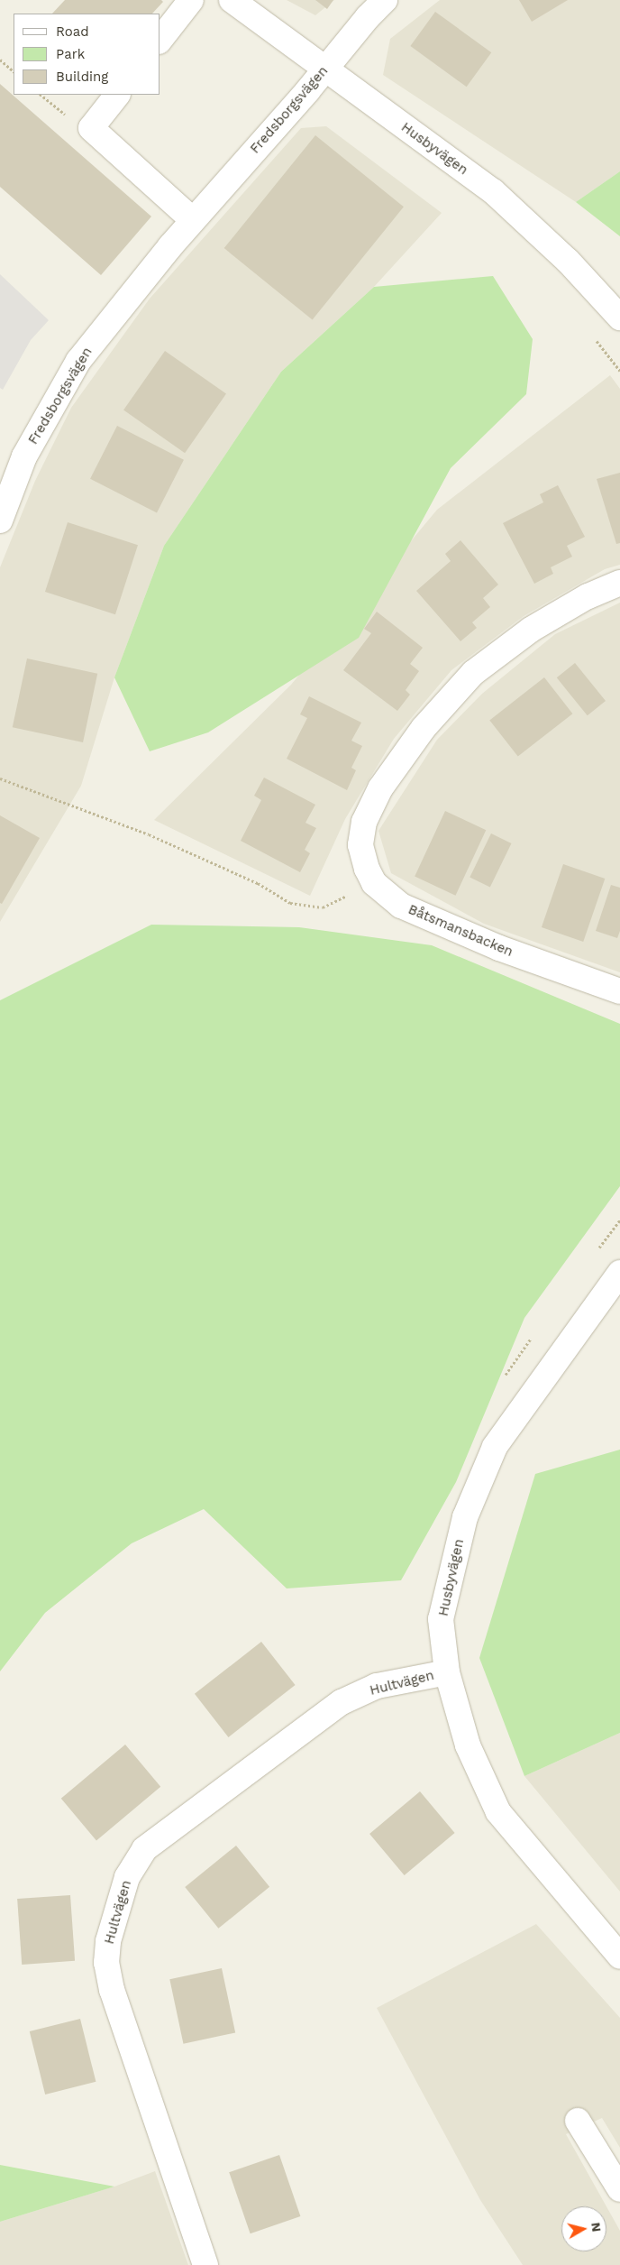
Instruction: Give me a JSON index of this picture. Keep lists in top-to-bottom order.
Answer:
{
  "streets": {
    "street": [
      "Fredsborgsvägen",
      "Husbyvägen",
      "Båtsmansbacken",
      "Hultvägen"
    ]
  },
  "crossings": [
    ["Fredsborgsvägen", "Husbyvägen"],
    ["Husbyvägen", "Hultvägen"]
  ],
  "legend": ["Road", "Park", "Building"],
  "north": "right"
}
